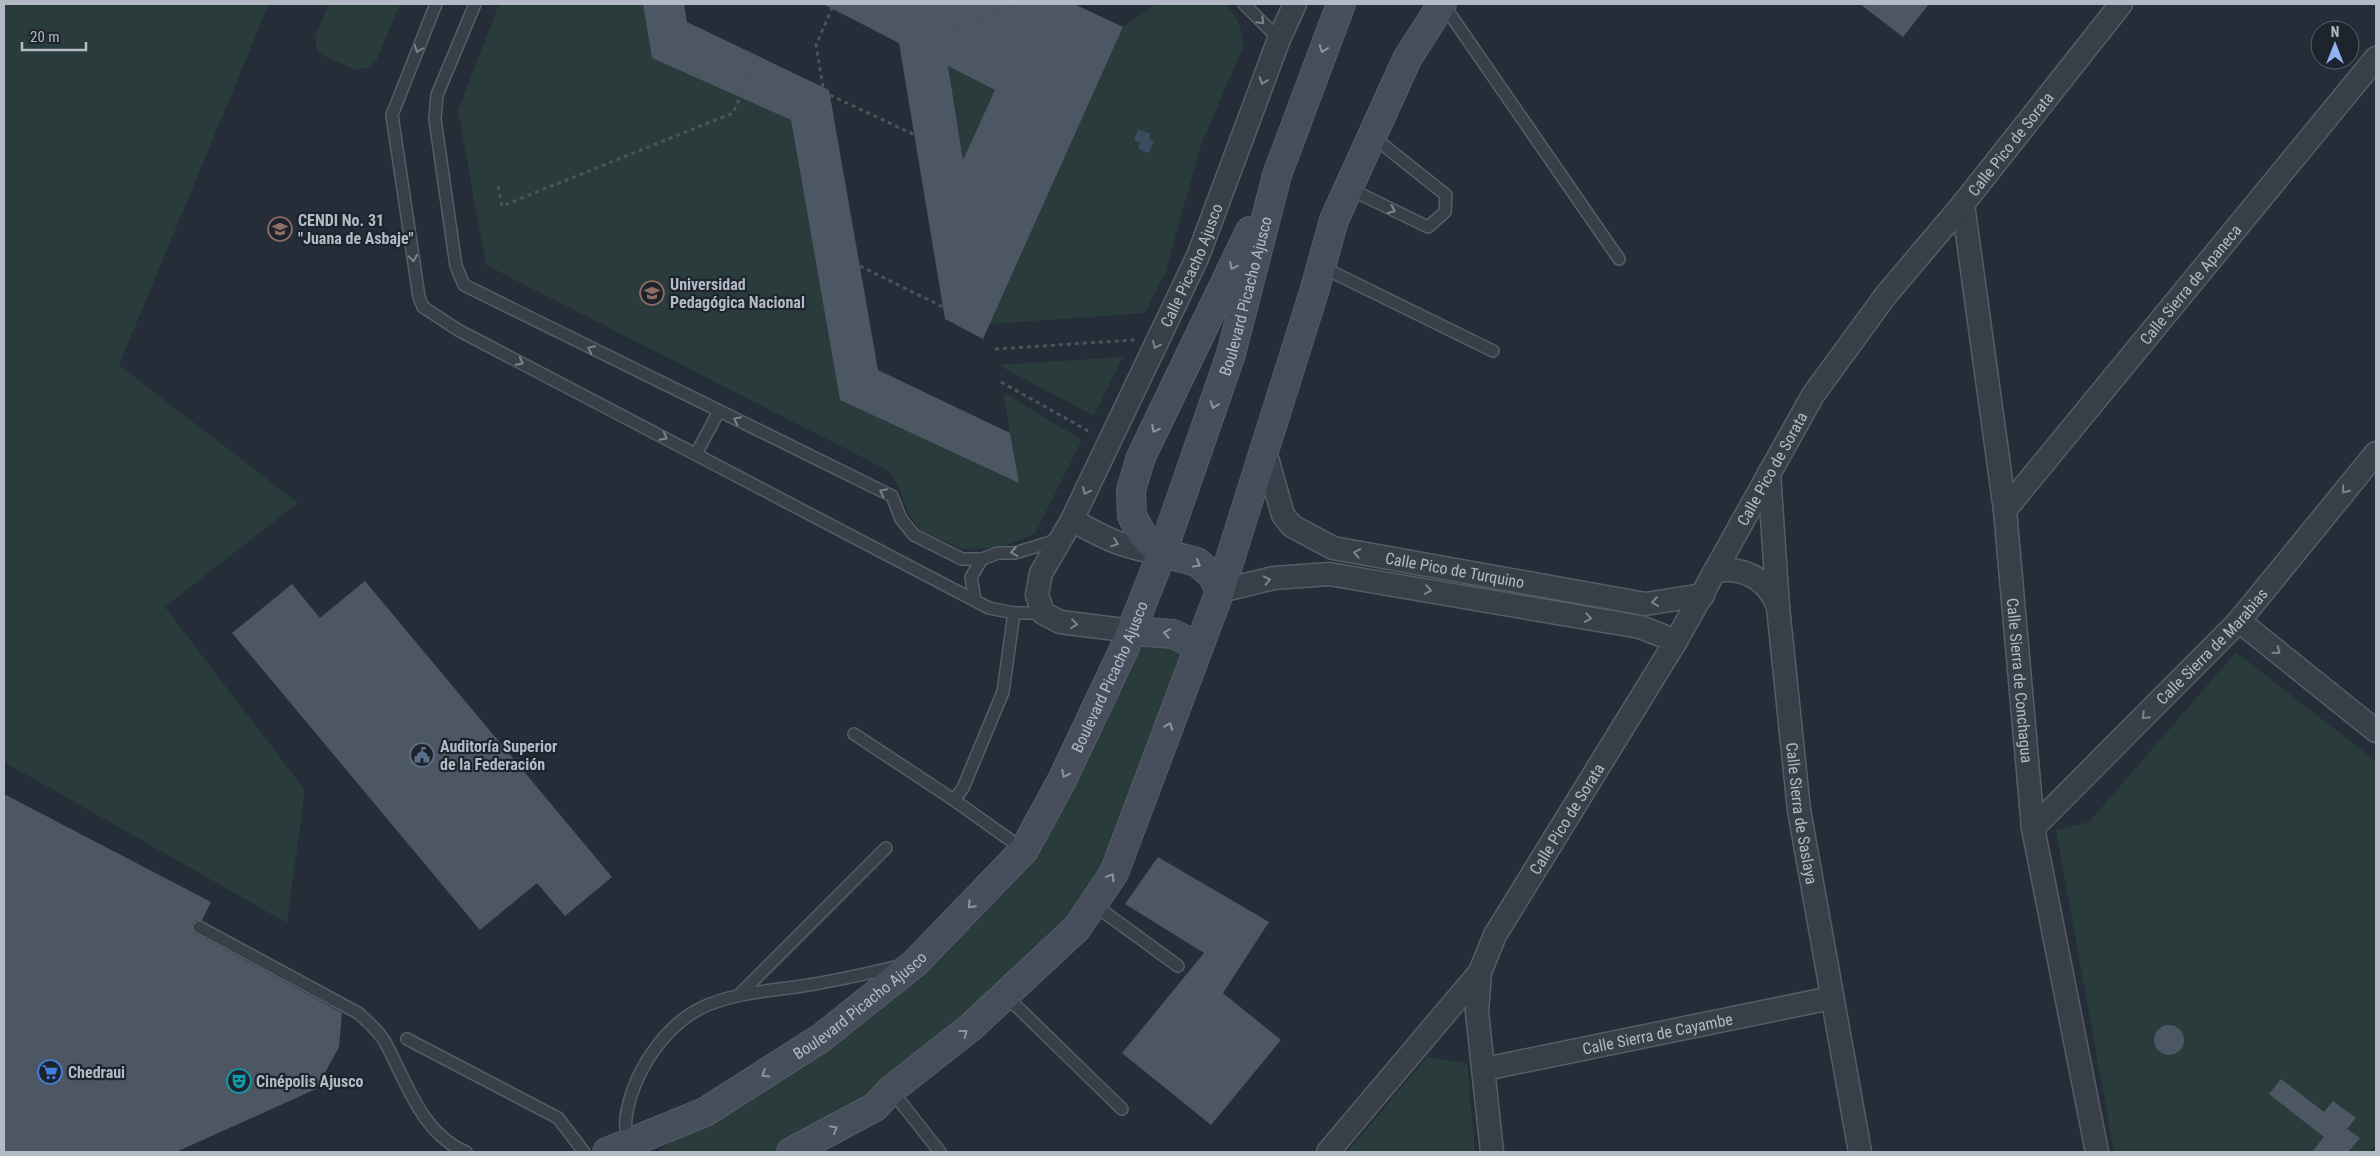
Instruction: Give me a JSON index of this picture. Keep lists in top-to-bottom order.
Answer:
{
  "streets": {
    "main road": ["Boulevard Picacho Ajusco"],
    "street": [
      "Calle Pico de Sorata",
      "Calle Picacho Ajusco",
      "Calle Sierra de Apaneca",
      "Calle Pico de Turquino",
      "Calle Sierra de Marabias",
      "Calle Sierra de Conchagua",
      "Calle Sierra de Saslaya",
      "Calle Sierra de Cayambe"
    ]
  },
  "crossings": [
    ["Calle Pico de Sorata", "Calle Pico de Turquino"],
    ["Calle Pico de Sorata", "Calle Sierra de Conchagua"],
    ["Calle Pico de Sorata", "Calle Sierra de Saslaya"],
    ["Calle Pico de Sorata", "Calle Sierra de Cayambe"],
    ["Calle Sierra de Apaneca", "Calle Sierra de Conchagua"],
    ["Calle Sierra de Marabias", "Calle Sierra de Conchagua"],
    ["Calle Sierra de Saslaya", "Calle Sierra de Cayambe"]
  ],
  "one_way": ["Calle Picacho Ajusco", "Calle Sierra de Marabias"],
  "places": {
    "school or university": ["CENDI No. 31 \"Juana de Asbaje\"", "Universidad Pedagógica Nacional"],
    "public building": ["Auditoría Superior de la Federación"],
    "supermarket": ["Chedraui"],
    "theatre": ["Cinépolis Ajusco"]
  },
  "scale_bar": "20 m",
  "north": "top"
}
